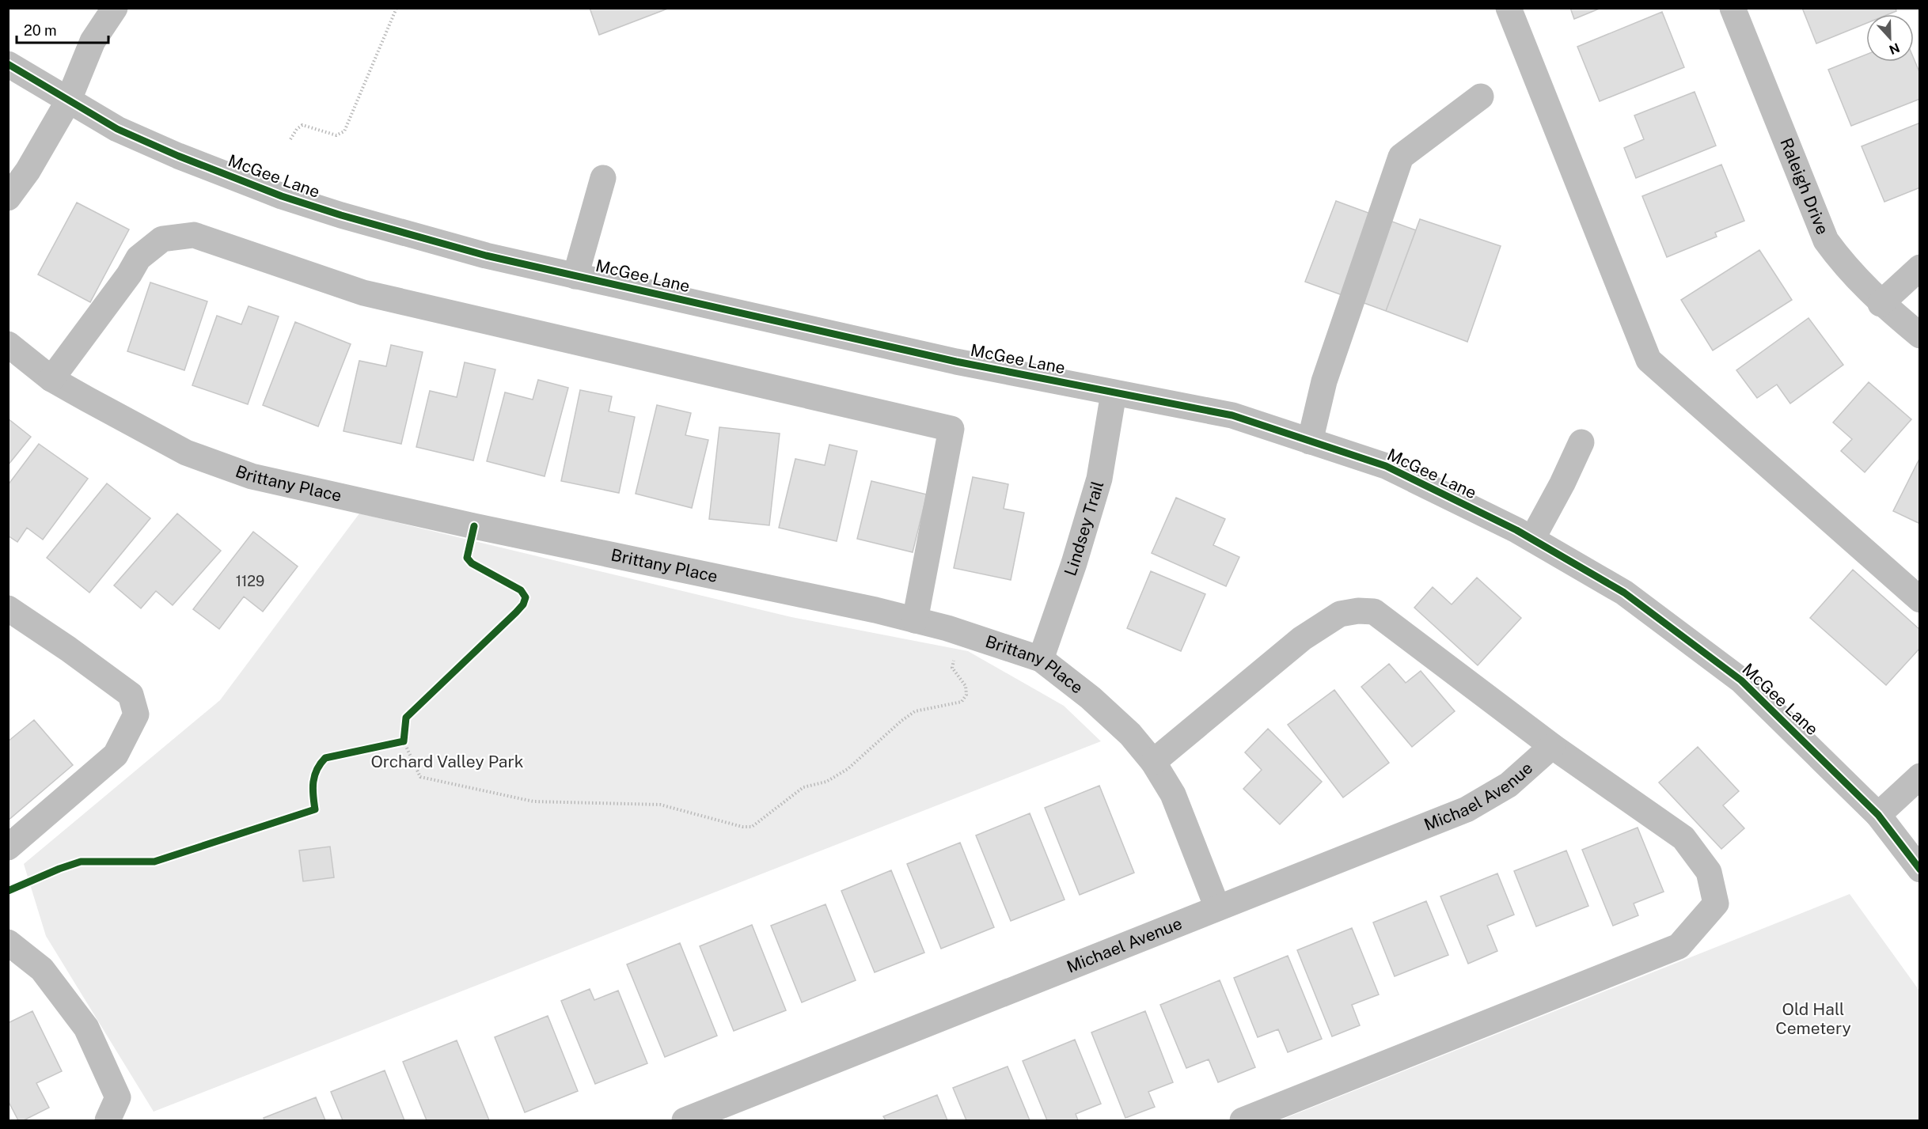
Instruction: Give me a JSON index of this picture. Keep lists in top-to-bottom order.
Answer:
{
  "streets": {
    "street": [
      "McGee Lane",
      "Raleigh Drive",
      "Brittany Place",
      "Lindsey Trail",
      "Michael Avenue"
    ]
  },
  "crossings": [
    ["McGee Lane", "Lindsey Trail"],
    ["Brittany Place", "Lindsey Trail"],
    ["Brittany Place", "Michael Avenue"]
  ],
  "parks": ["Orchard Valley Park", "Old Hall Cemetery"],
  "house_numbers": ["1129"],
  "scale_bar": "20 m",
  "north": "bottom"
}
